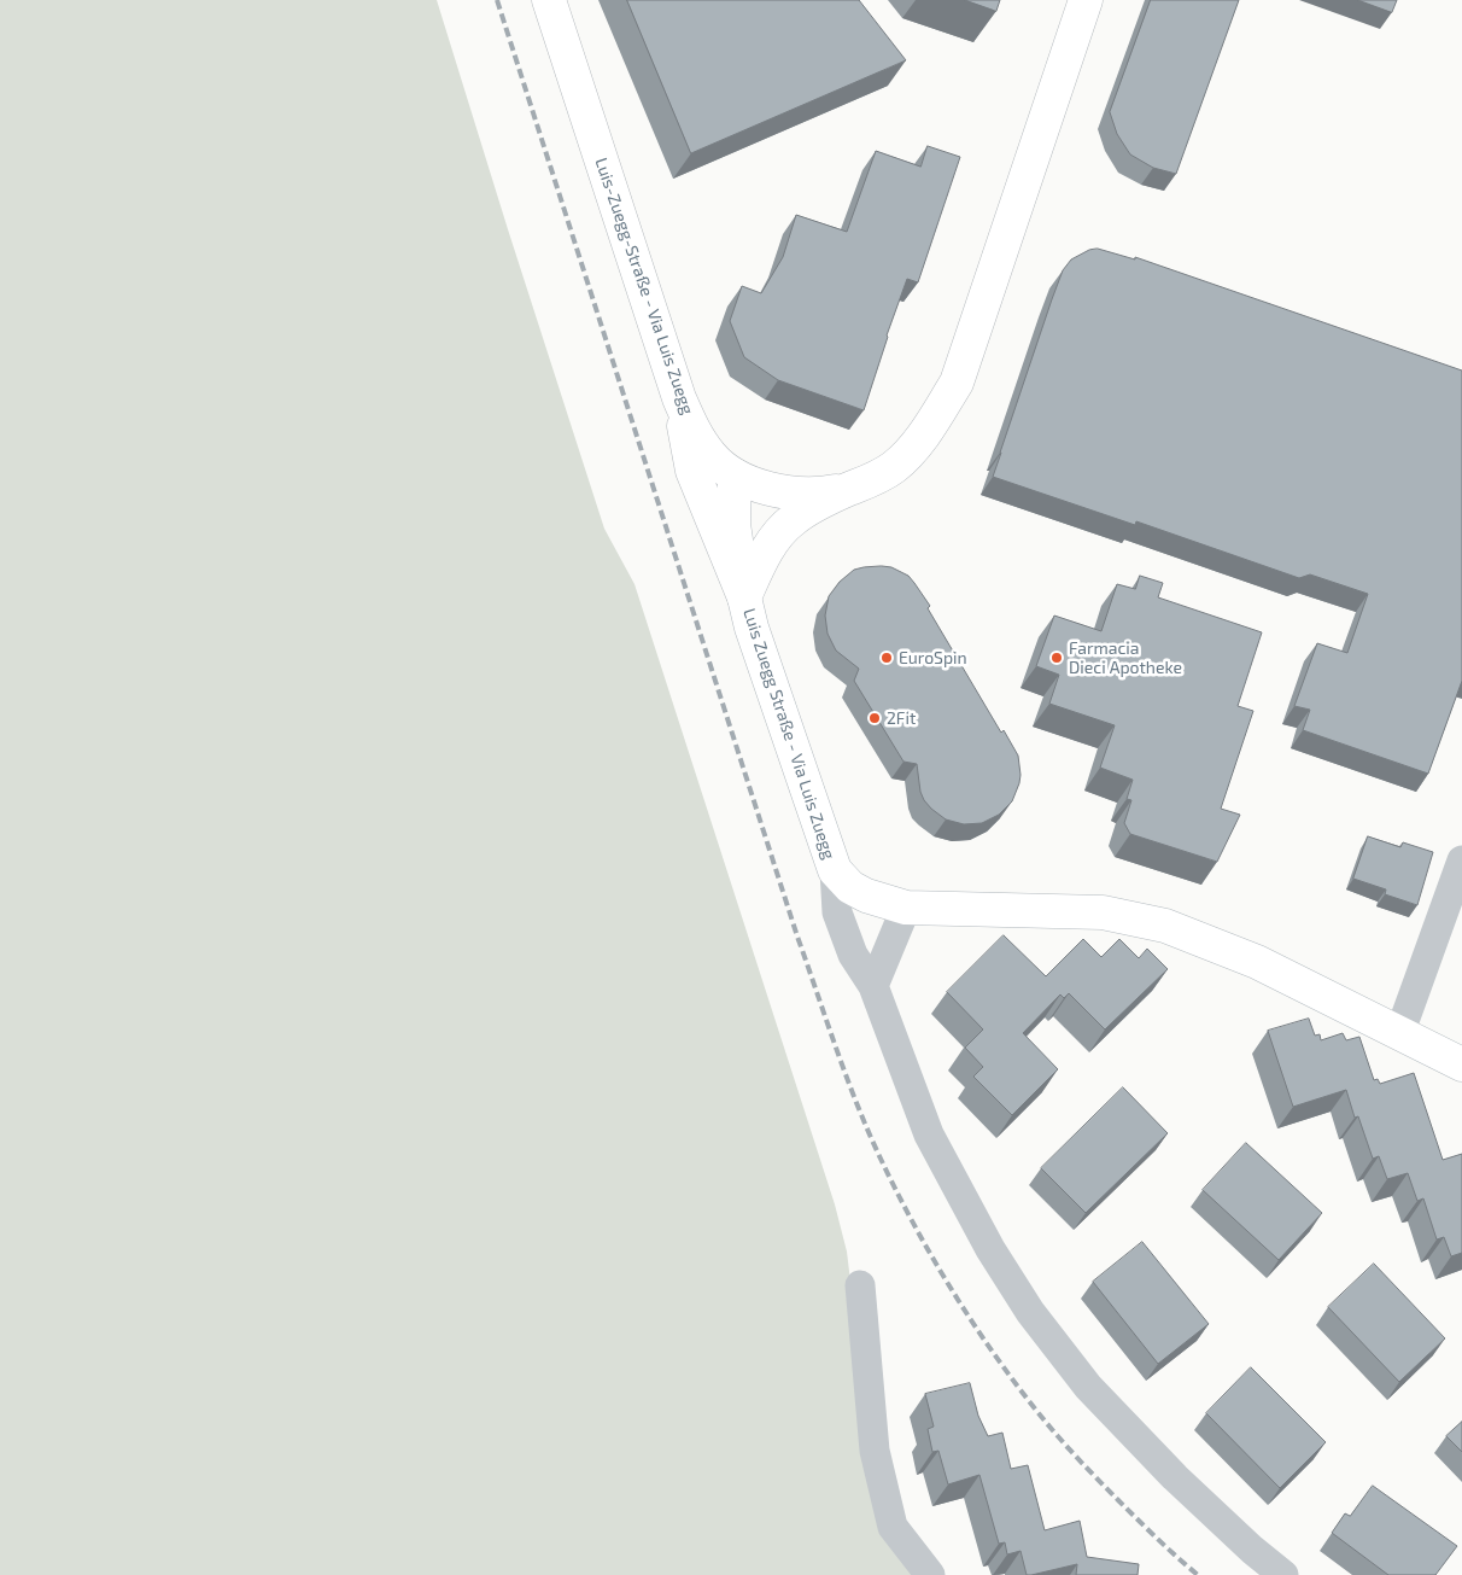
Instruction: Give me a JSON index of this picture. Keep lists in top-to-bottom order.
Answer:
{
  "streets": {
    "main road": ["Luis-Zuegg-Straße - Via Luis Zuegg", "Luis Zuegg Straße - Via Luis Zuegg"]
  },
  "places": ["EuroSpin", "Farmacia Dieci Apotheke", "2Fit"]
}
